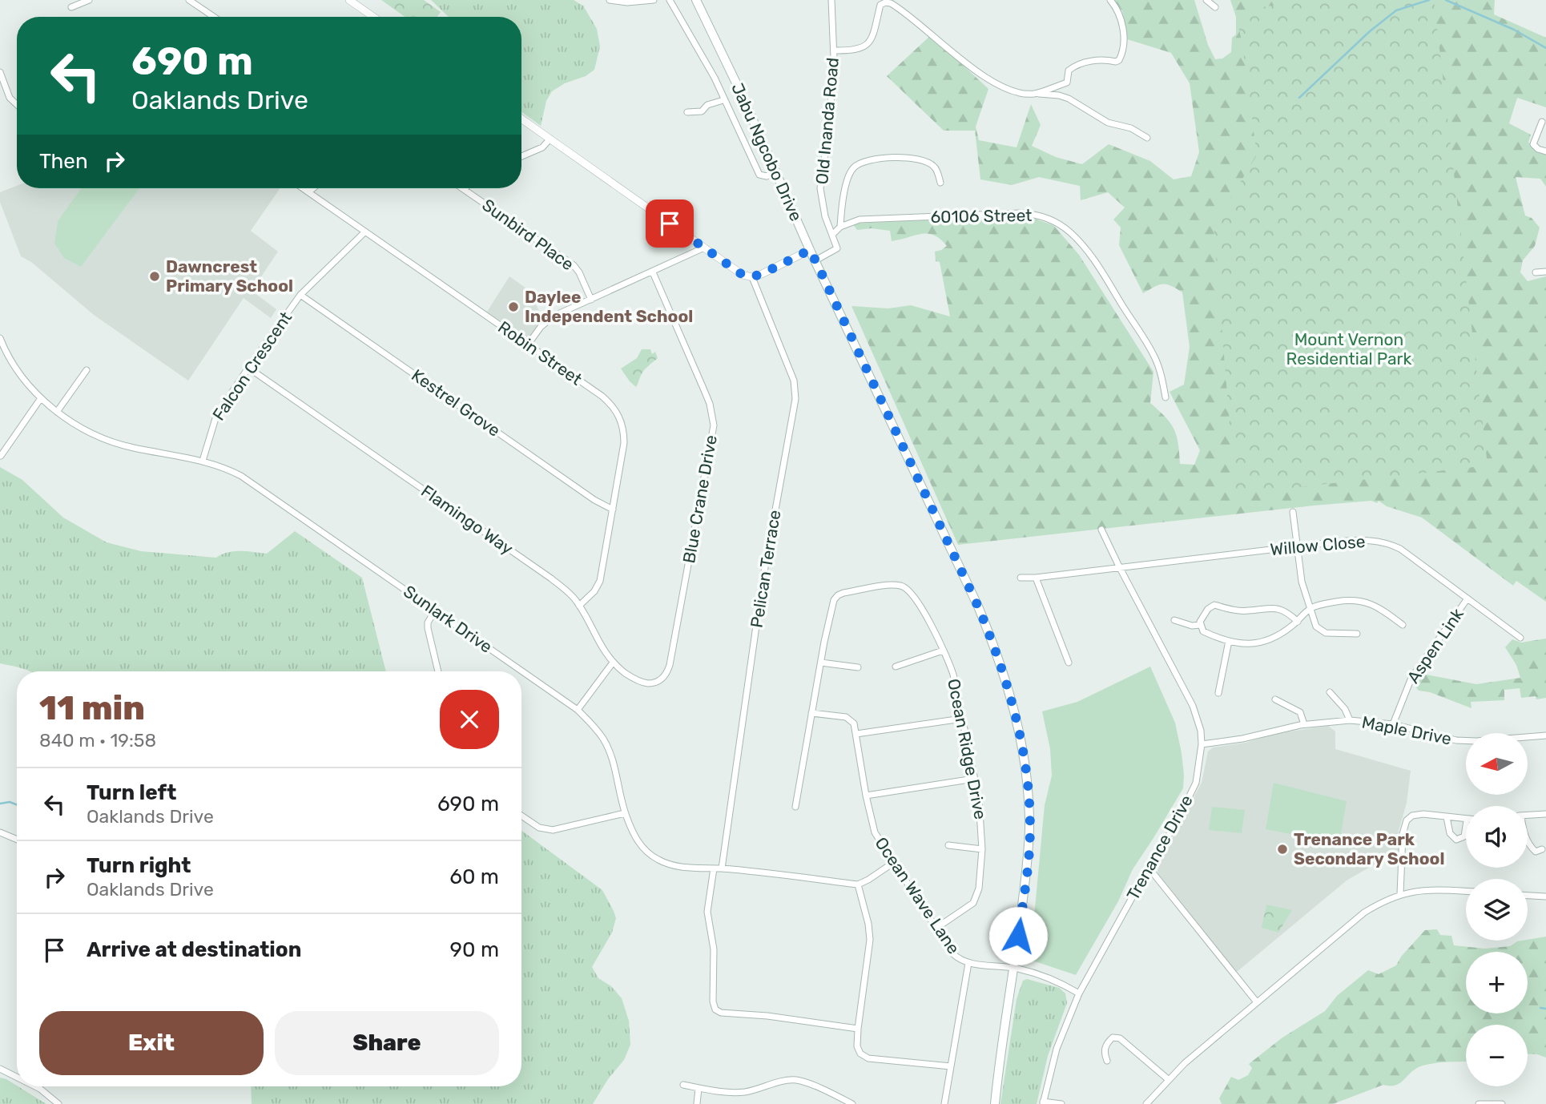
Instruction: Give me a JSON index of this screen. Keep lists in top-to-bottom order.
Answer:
{
  "streets": {
    "main road": ["Jabu Ngcobo Drive"],
    "street": [
      "Old Inanda Road",
      "60106 Street",
      "Sunbird Place",
      "Robin Street",
      "Falcon Crescent",
      "Kestrel Grove",
      "Blue Crane Drive",
      "Flamingo Way",
      "Willow Close",
      "Pelican Terrace",
      "Sunlark Drive",
      "Aspen Link",
      "Maple Drive",
      "Ocean Ridge Drive",
      "Trenance Drive",
      "Ocean Wave Lane"
    ]
  },
  "crossings": [
    ["Old Inanda Road", "60106 Street"],
    ["Jabu Ngcobo Drive", "Ocean Wave Lane"],
    ["Robin Street", "Falcon Crescent"],
    ["Robin Street", "Kestrel Grove"],
    ["Robin Street", "Flamingo Way"],
    ["Falcon Crescent", "Kestrel Grove"],
    ["Falcon Crescent", "Flamingo Way"],
    ["Falcon Crescent", "Sunlark Drive"],
    ["Blue Crane Drive", "Flamingo Way"],
    ["Willow Close", "Aspen Link"],
    ["Willow Close", "Trenance Drive"],
    ["Pelican Terrace", "Sunlark Drive"],
    ["Aspen Link", "Maple Drive"],
    ["Maple Drive", "Trenance Drive"],
    ["Ocean Ridge Drive", "Ocean Wave Lane"],
    ["Trenance Drive", "Ocean Wave Lane"]
  ],
  "parks": ["Mount Vernon Residential Park"],
  "places": ["Dawncrest Primary School", "Daylee Independent School", "Trenance Park Secondary School"],
  "north": "left",
  "page": {
    "turn": ["690 m", "Oaklands Drive"],
    "then": "Then",
    "heading": ["11 min", "840 m · 19:58"],
    "map_buttons": ["+", "−"],
    "list": [
      {
        "name": "Turn left",
        "note": "Oaklands Drive",
        "value": "690 m"
      },
      {
        "name": "Turn right",
        "note": "Oaklands Drive",
        "value": "60 m"
      },
      {
        "name": "Arrive at destination",
        "value": "90 m"
      }
    ],
    "buttons": ["Exit", "Share"]
  }
}
